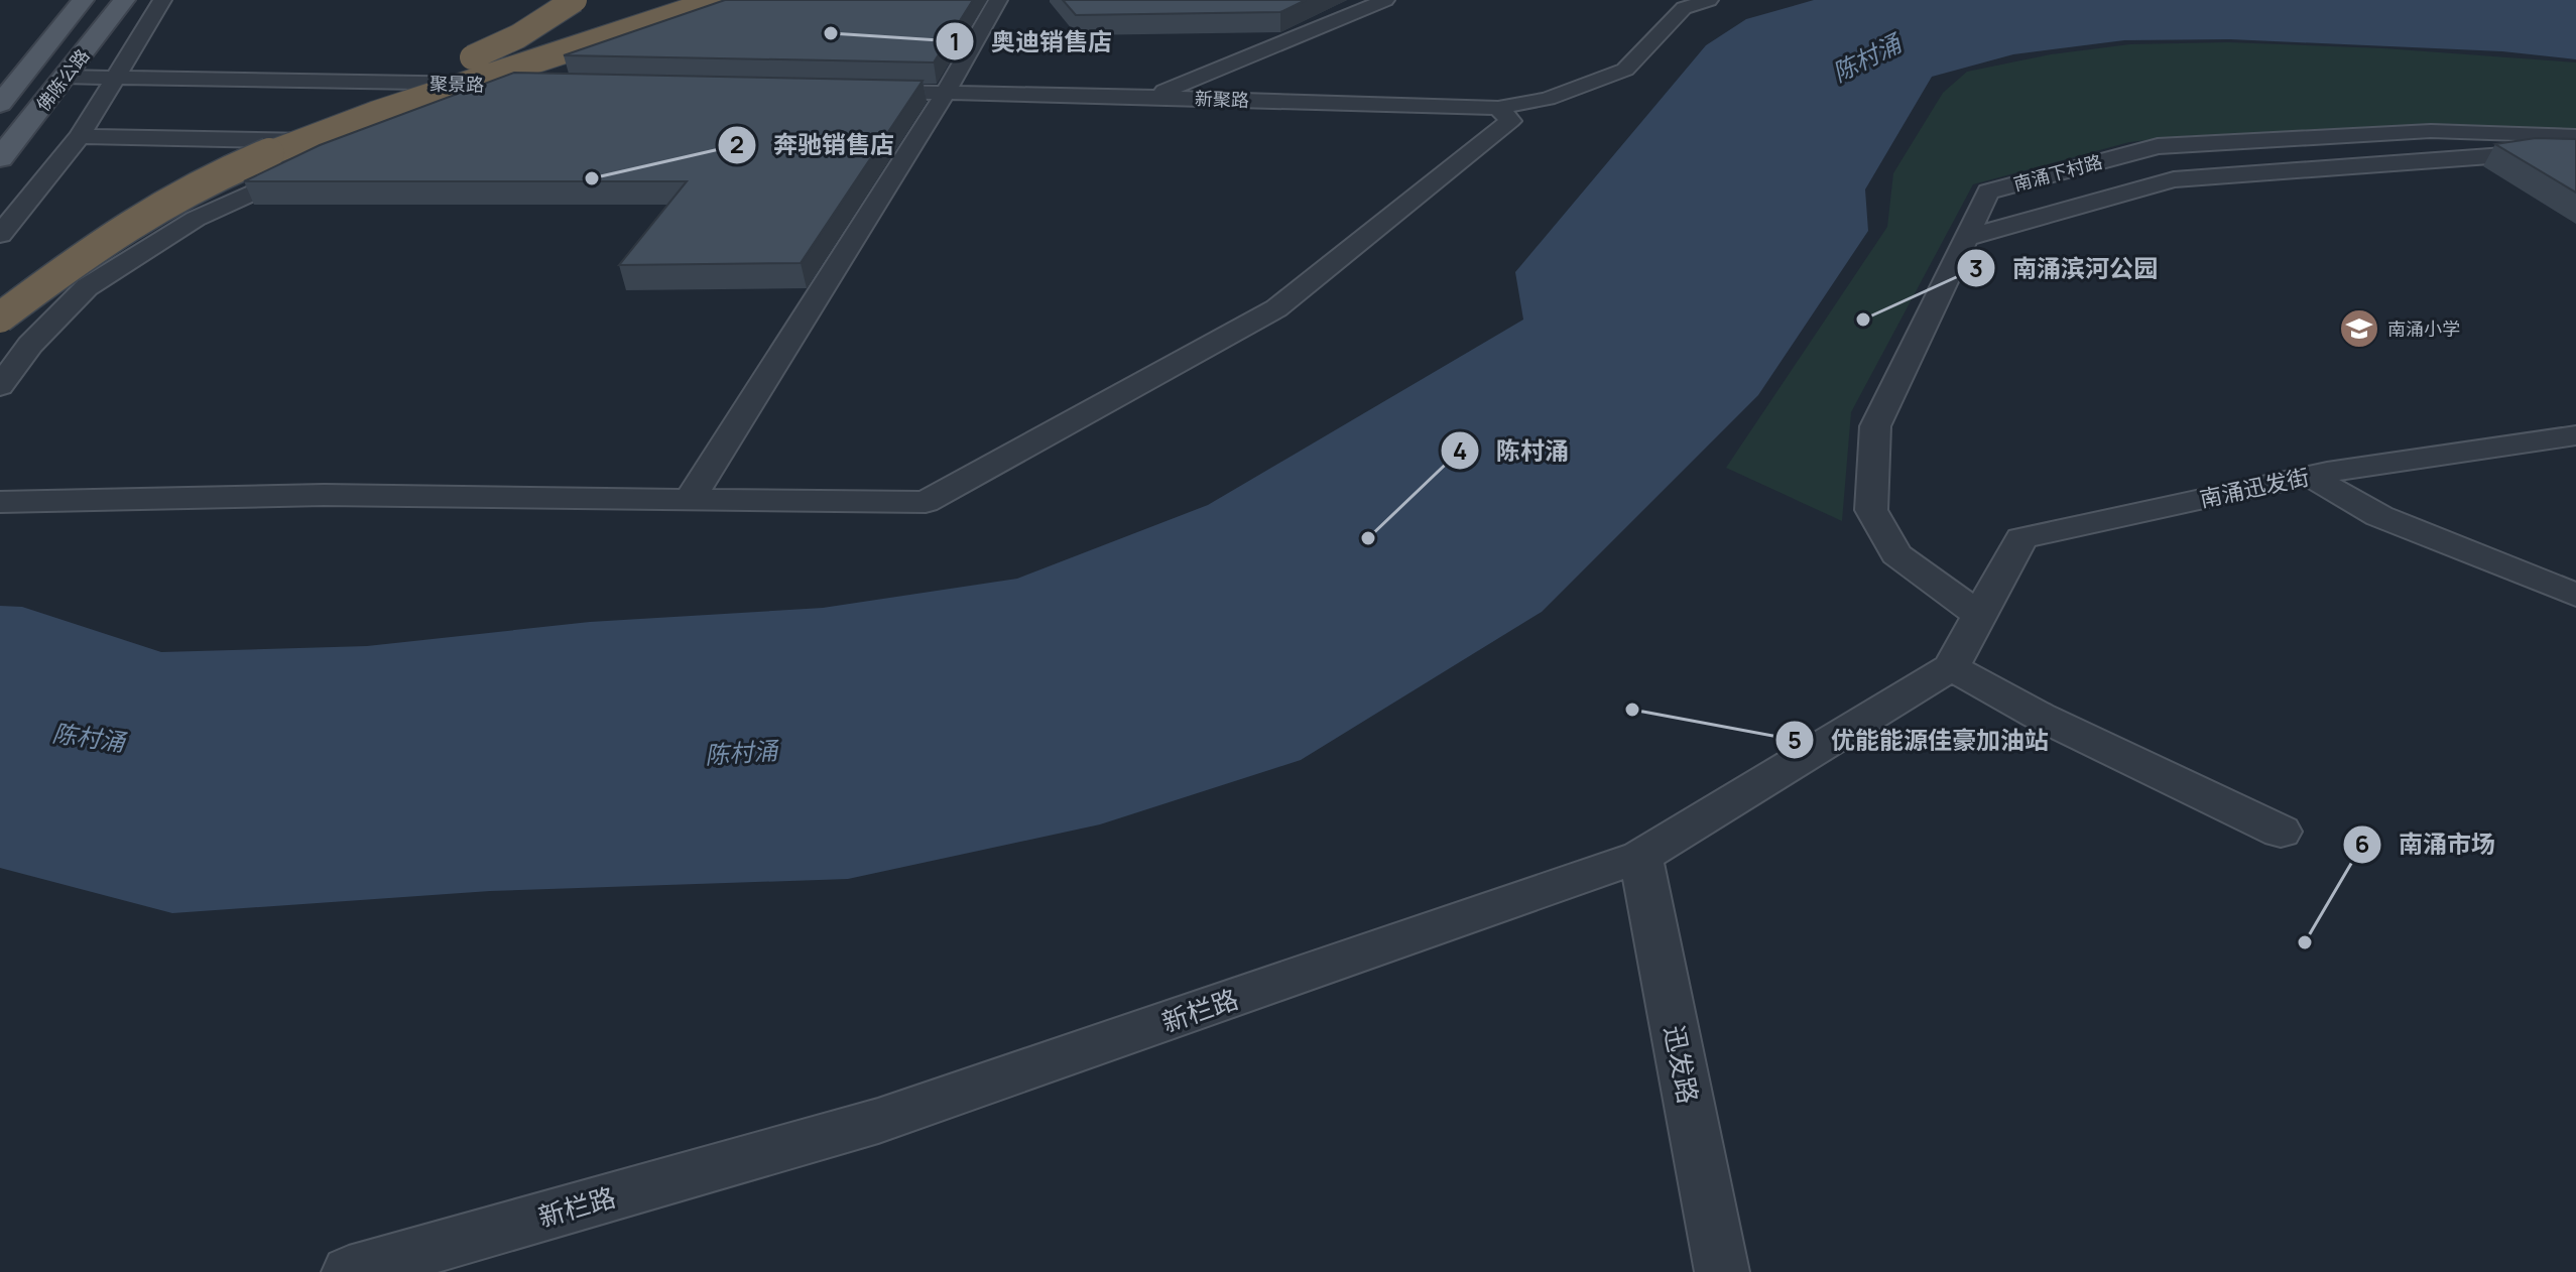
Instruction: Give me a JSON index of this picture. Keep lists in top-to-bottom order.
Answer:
{
  "streets": {
    "main road": ["佛陈公路"],
    "street": [
      "聚景路",
      "新聚路",
      "南涌下村路",
      "南涌迅发街",
      "新栏路",
      "迅发路"
    ]
  },
  "crossings": [
    ["佛陈公路", "聚景路"],
    ["南涌下村路", "南涌迅发街"],
    ["新栏路", "迅发路"]
  ],
  "water": ["陈村涌"],
  "places": {
    "other": [
      "奥迪销售店",
      "奔驰销售店",
      "南涌滨河公园",
      "陈村涌",
      "优能能源佳豪加油站",
      "南涌市场"
    ],
    "school or university": ["南涌小学"]
  }
}
